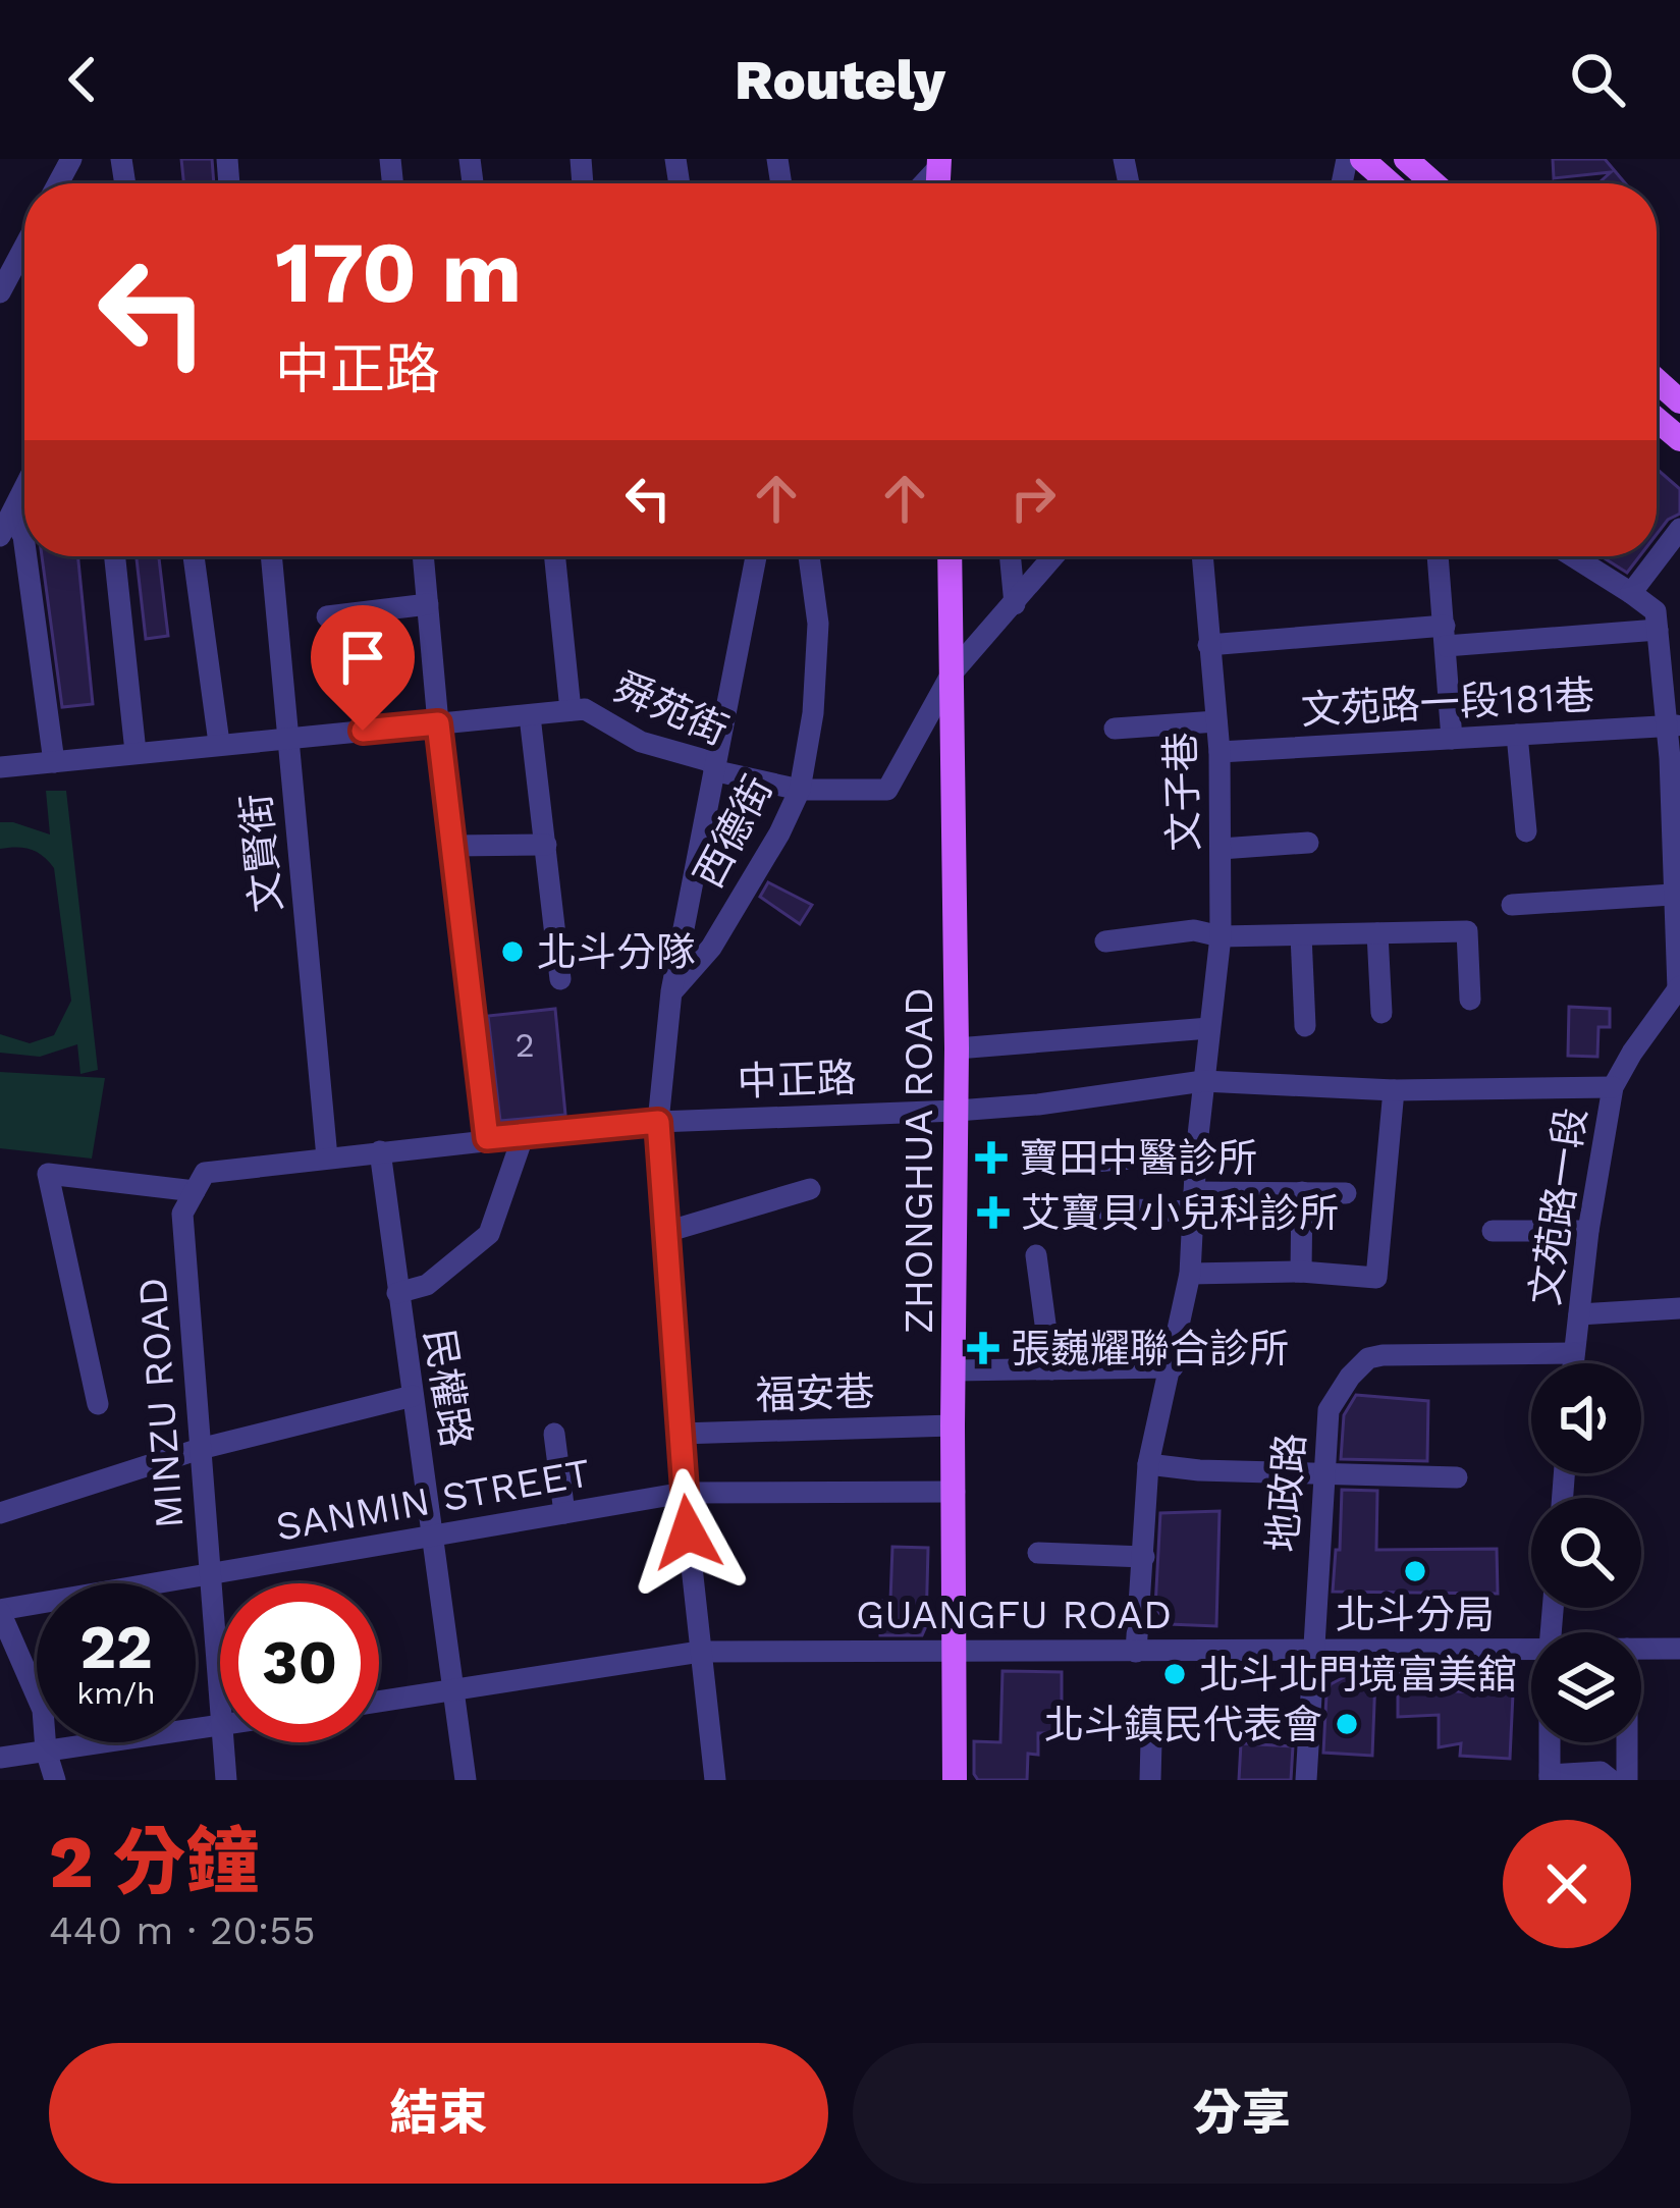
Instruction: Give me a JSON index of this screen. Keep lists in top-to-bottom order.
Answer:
{
  "streets": {
    "main road": ["ZHONGHUA ROAD"],
    "street": [
      "文苑路一段181巷",
      "舜苑街",
      "文子巷",
      "西德街",
      "文賢街",
      "中正路",
      "文苑路一段",
      "民權路",
      "福安巷",
      "MINZU ROAD",
      "地政路",
      "SANMIN STREET",
      "GUANGFU ROAD"
    ]
  },
  "crossings": [
    ["文苑路一段181巷", "文子巷"],
    ["舜苑街", "西德街"],
    ["舜苑街", "文賢街"],
    ["舜苑街", "ZHONGHUA ROAD"],
    ["文子巷", "中正路"],
    ["文子巷", "GUANGFU ROAD"],
    ["文賢街", "中正路"],
    ["中正路", "ZHONGHUA ROAD"],
    ["中正路", "文苑路一段"],
    ["中正路", "民權路"],
    ["中正路", "MINZU ROAD"],
    ["ZHONGHUA ROAD", "福安巷"],
    ["ZHONGHUA ROAD", "SANMIN STREET"],
    ["ZHONGHUA ROAD", "GUANGFU ROAD"],
    ["文苑路一段", "地政路"],
    ["民權路", "SANMIN STREET"],
    ["民權路", "GUANGFU ROAD"],
    ["MINZU ROAD", "SANMIN STREET"],
    ["地政路", "GUANGFU ROAD"]
  ],
  "places": {
    "other": [
      "北斗分隊",
      "北斗分局",
      "北斗北門境富美舘",
      "北斗鎮民代表會"
    ],
    "health": ["寶田中醫診所", "艾寶貝小兒科診所", "張巍耀聯合診所"]
  },
  "house_numbers": ["2"],
  "page": {
    "header": "Routely",
    "turn": ["170 m", "中正路"],
    "speed": "22 km/h",
    "limit": "30",
    "heading": ["2 分鐘", "440 m · 20:55"],
    "buttons": ["結束", "分享"]
  }
}
